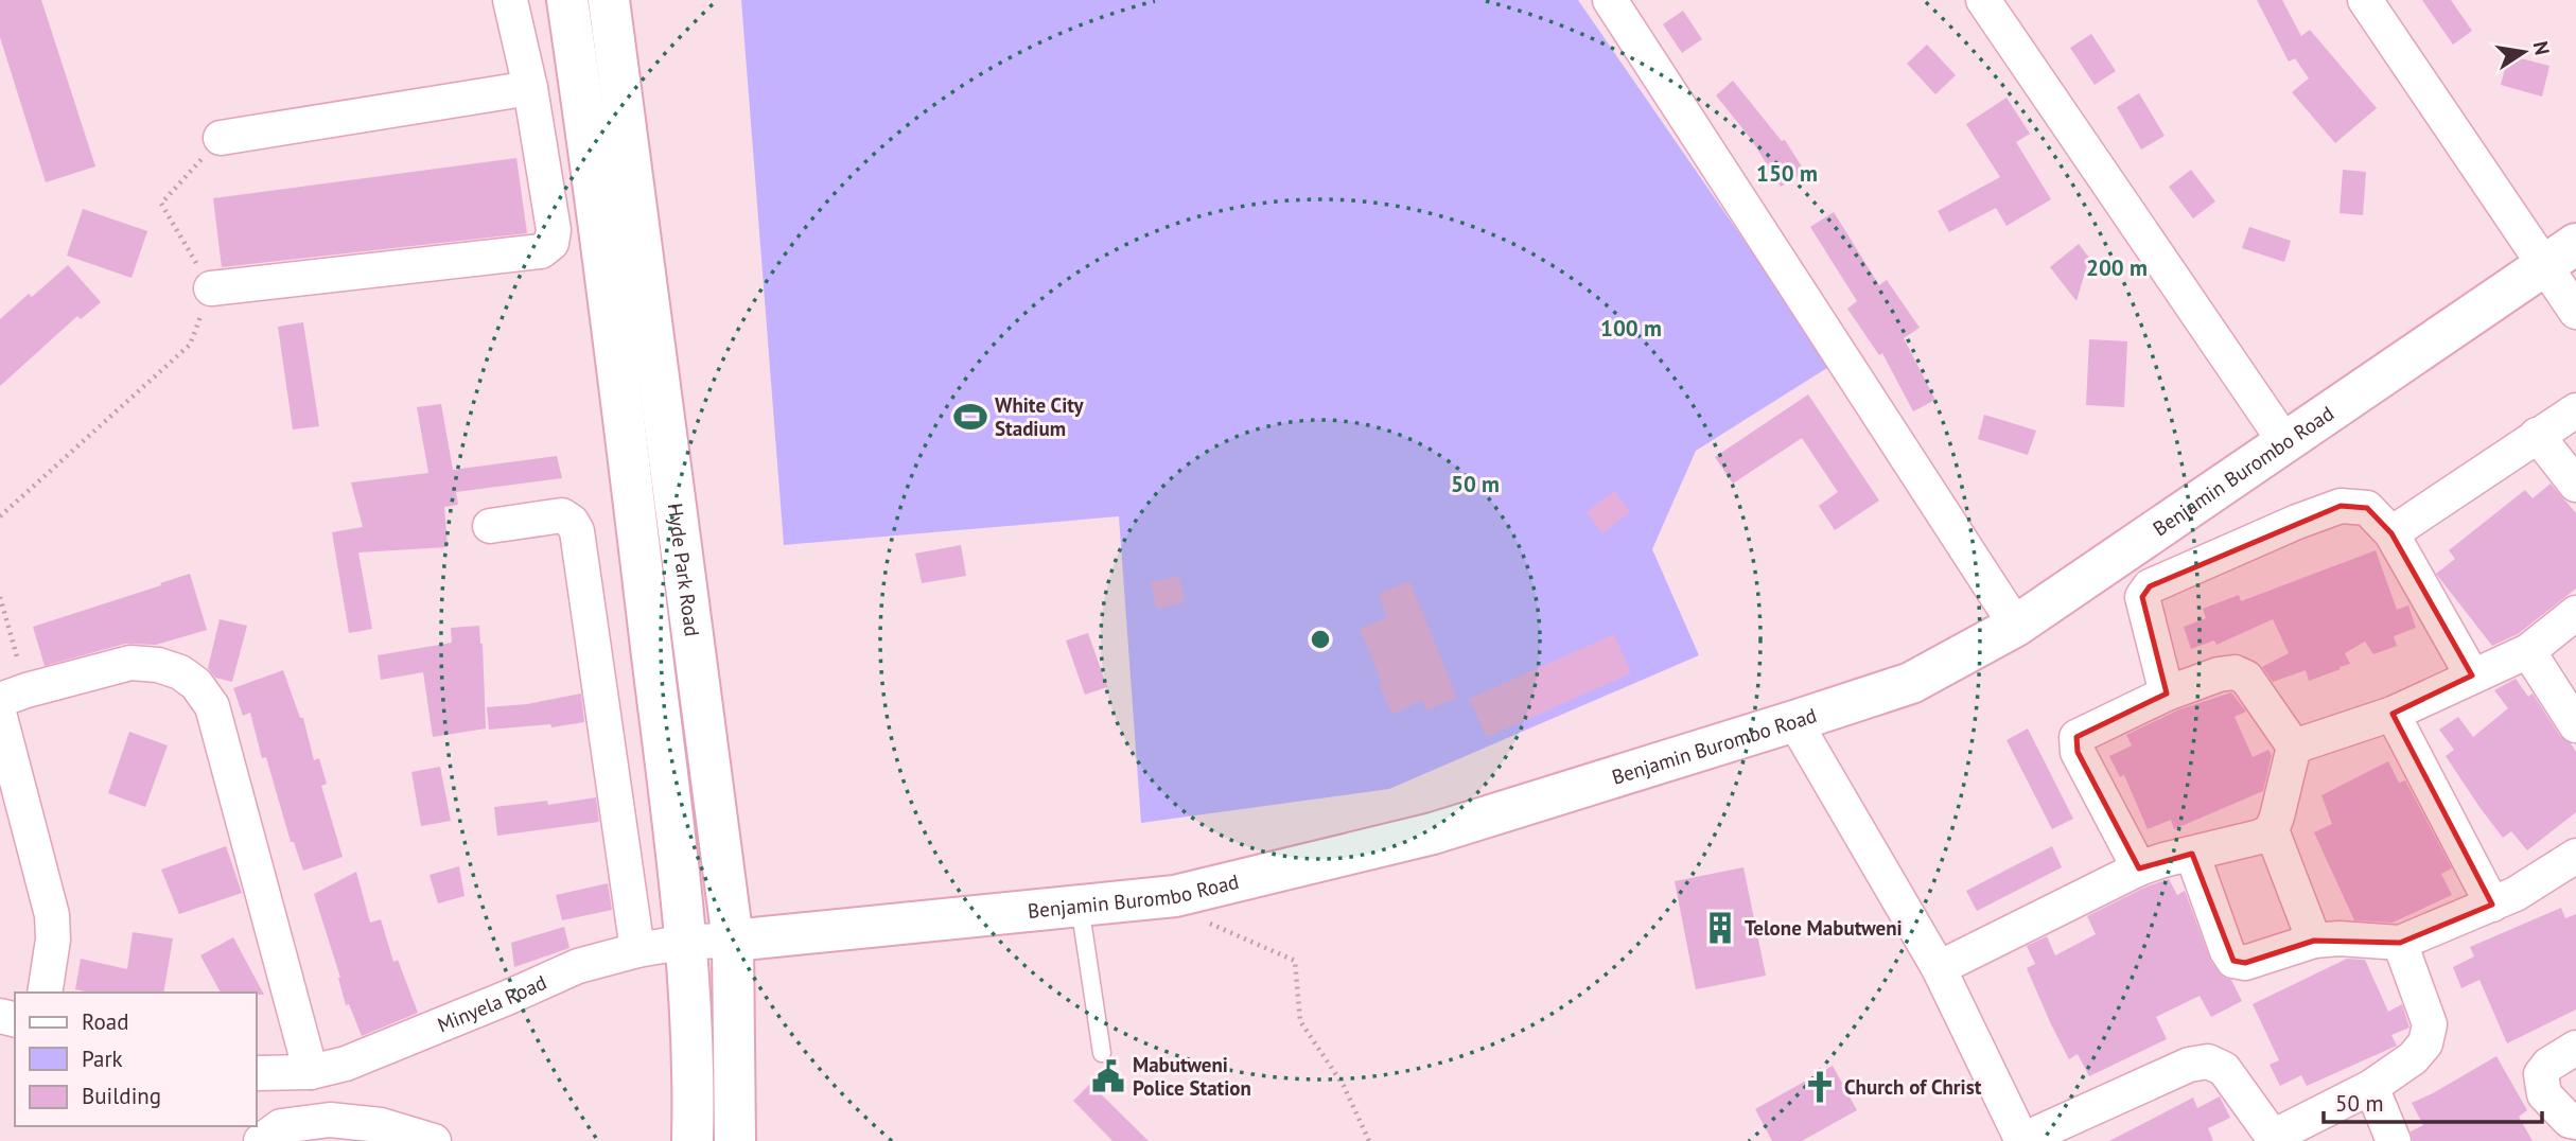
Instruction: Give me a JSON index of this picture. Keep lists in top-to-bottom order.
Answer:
{
  "streets": {
    "street": ["Benjamin Burombo Road", "Hyde Park Road", "Minyela Road"]
  },
  "crossings": [
    ["Benjamin Burombo Road", "Hyde Park Road"],
    ["Benjamin Burombo Road", "Minyela Road"],
    ["Hyde Park Road", "Minyela Road"]
  ],
  "places": {
    "sports": ["White City Stadium"],
    "building": ["Telone Mabutweni"],
    "public building": ["Mabutweni Police Station"],
    "church": ["Church of Christ"]
  },
  "legend": ["Road", "Park", "Building"],
  "scale_bar": "50 m",
  "north": "right",
  "rings": [
    "150 m",
    "200 m",
    "100 m",
    "50 m"
  ]
}
